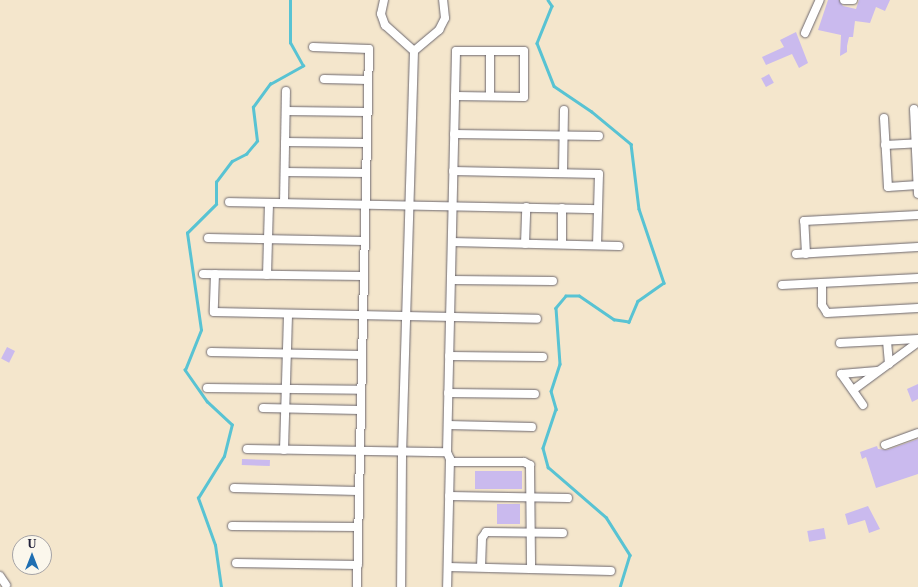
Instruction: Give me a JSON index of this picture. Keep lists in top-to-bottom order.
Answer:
{
  "north": "top"
}
